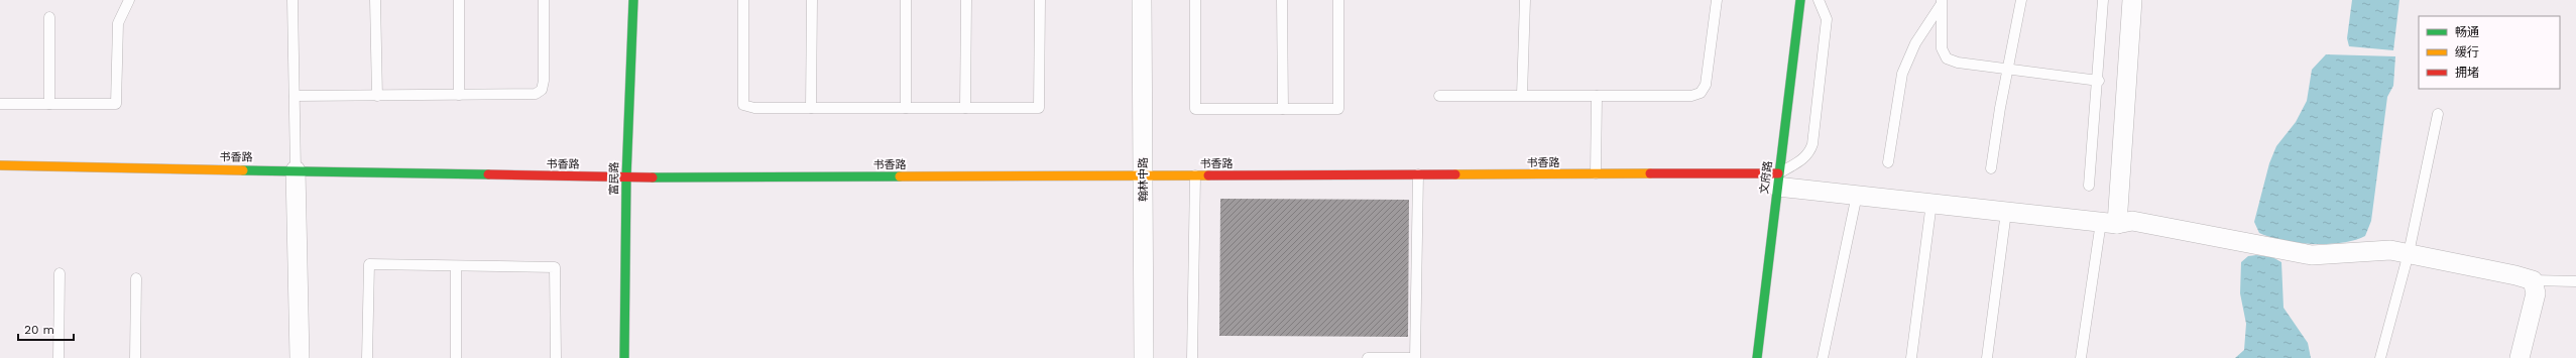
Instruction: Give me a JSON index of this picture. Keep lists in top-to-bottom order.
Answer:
{
  "streets": {
    "street": [
      "书香路",
      "文府路",
      "富民路",
      "翰林中路"
    ]
  },
  "crossings": [
    ["书香路", "文府路"],
    ["书香路", "富民路"],
    ["书香路", "翰林中路"]
  ],
  "legend": ["畅通", "缓行", "拥堵"],
  "scale_bar": "20 m"
}
